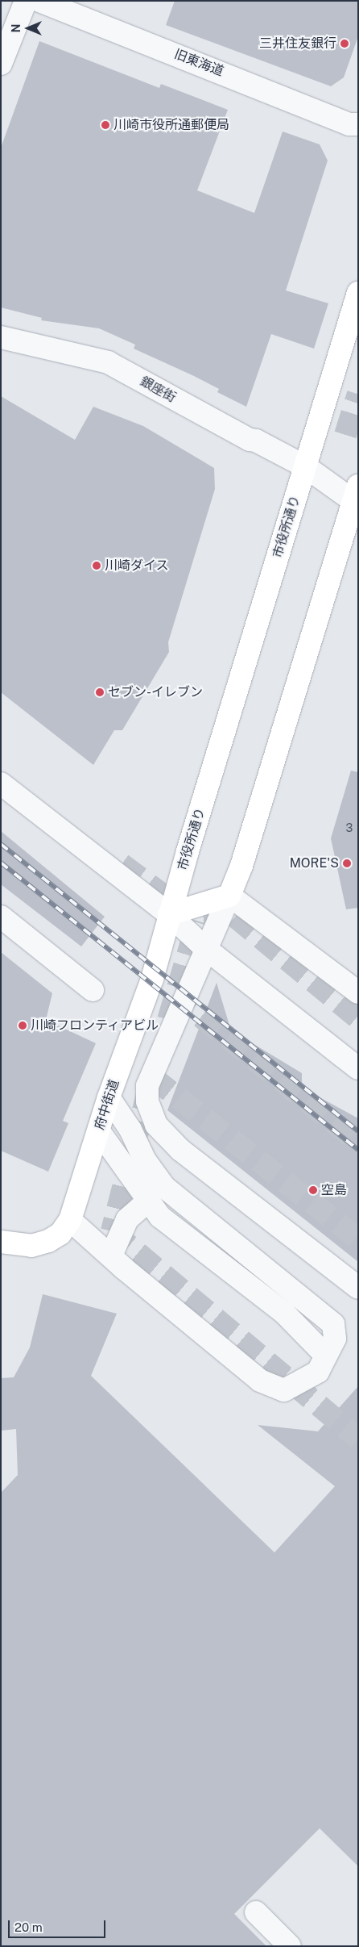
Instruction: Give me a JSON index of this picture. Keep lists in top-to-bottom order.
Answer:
{
  "streets": {
    "main road": ["市役所通り", "府中街道"],
    "street": ["旧東海道", "銀座街"]
  },
  "crossings": [
    ["銀座街", "市役所通り"],
    ["市役所通り", "府中街道"]
  ],
  "places": [
    "三井住友銀行",
    "川崎市役所通郵便局",
    "川崎ダイス",
    "セブン-イレブン",
    "MORE'S",
    "川崎フロンティアビル",
    "空島"
  ],
  "house_numbers": ["3"],
  "scale_bar": "20 m",
  "north": "left"
}
